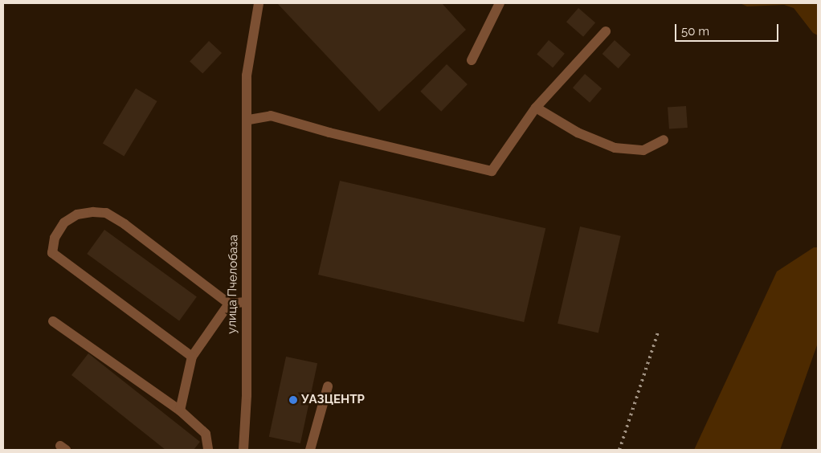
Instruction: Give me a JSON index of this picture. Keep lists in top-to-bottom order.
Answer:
{
  "streets": {
    "street": ["улица Пчелобаза"]
  },
  "places": ["УАЗЦЕНТР"],
  "scale_bar": "50 m"
}
